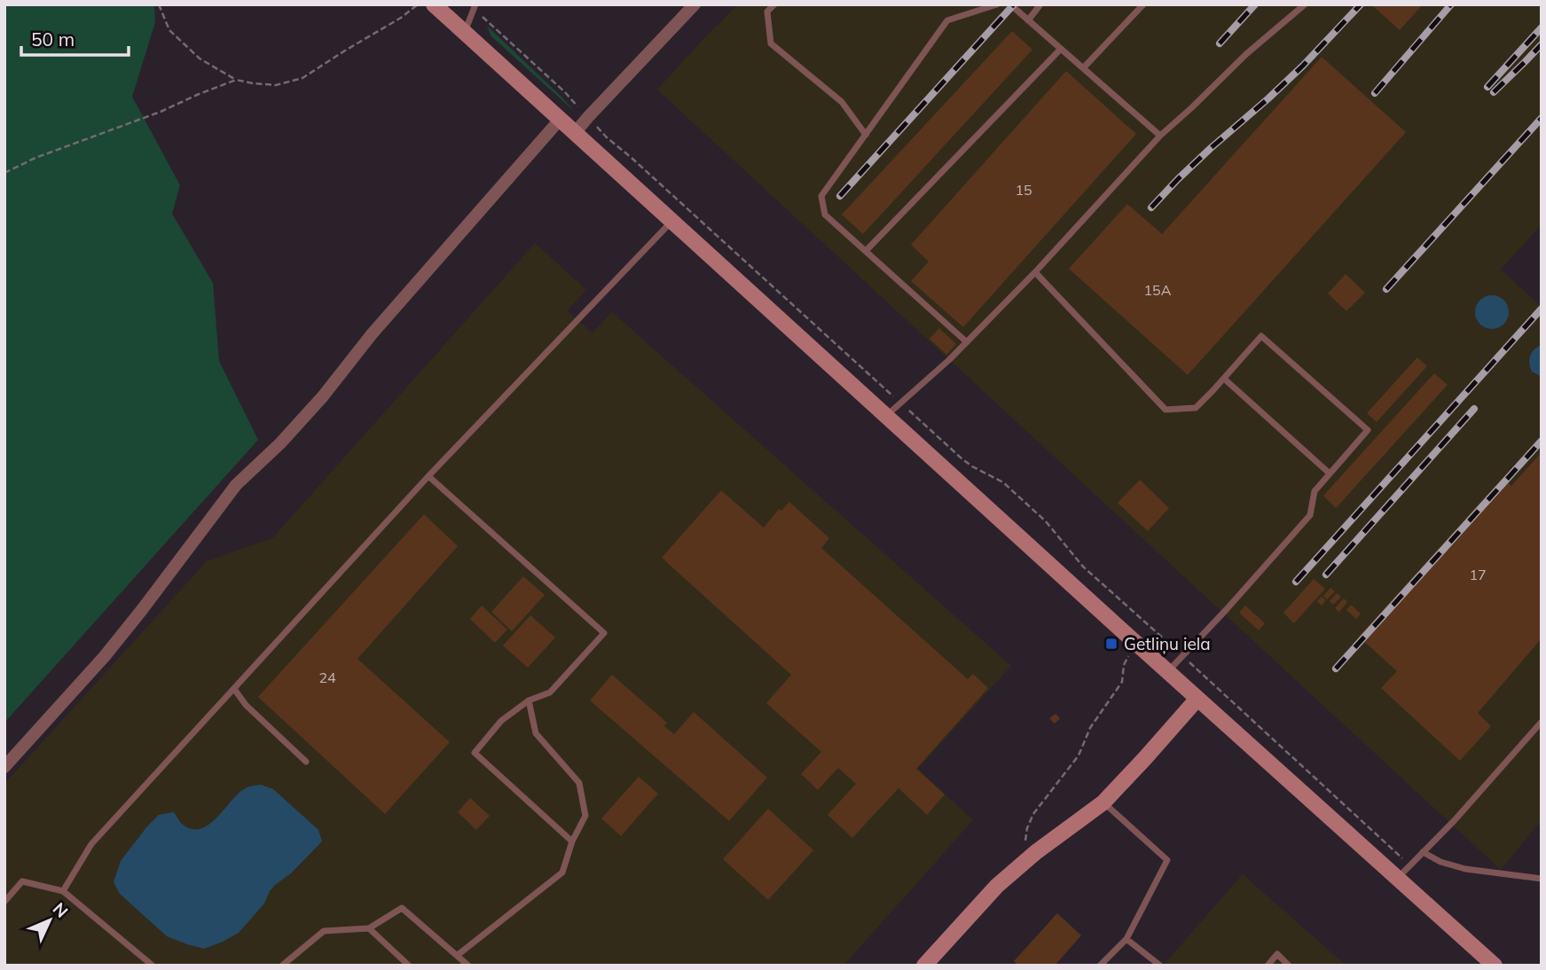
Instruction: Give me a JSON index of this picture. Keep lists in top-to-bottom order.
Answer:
{
  "places": {
    "transit": ["Getliņu iela"]
  },
  "house_numbers": [
    "15",
    "15A",
    "17",
    "24"
  ],
  "scale_bar": "50 m",
  "north": "top right"
}
